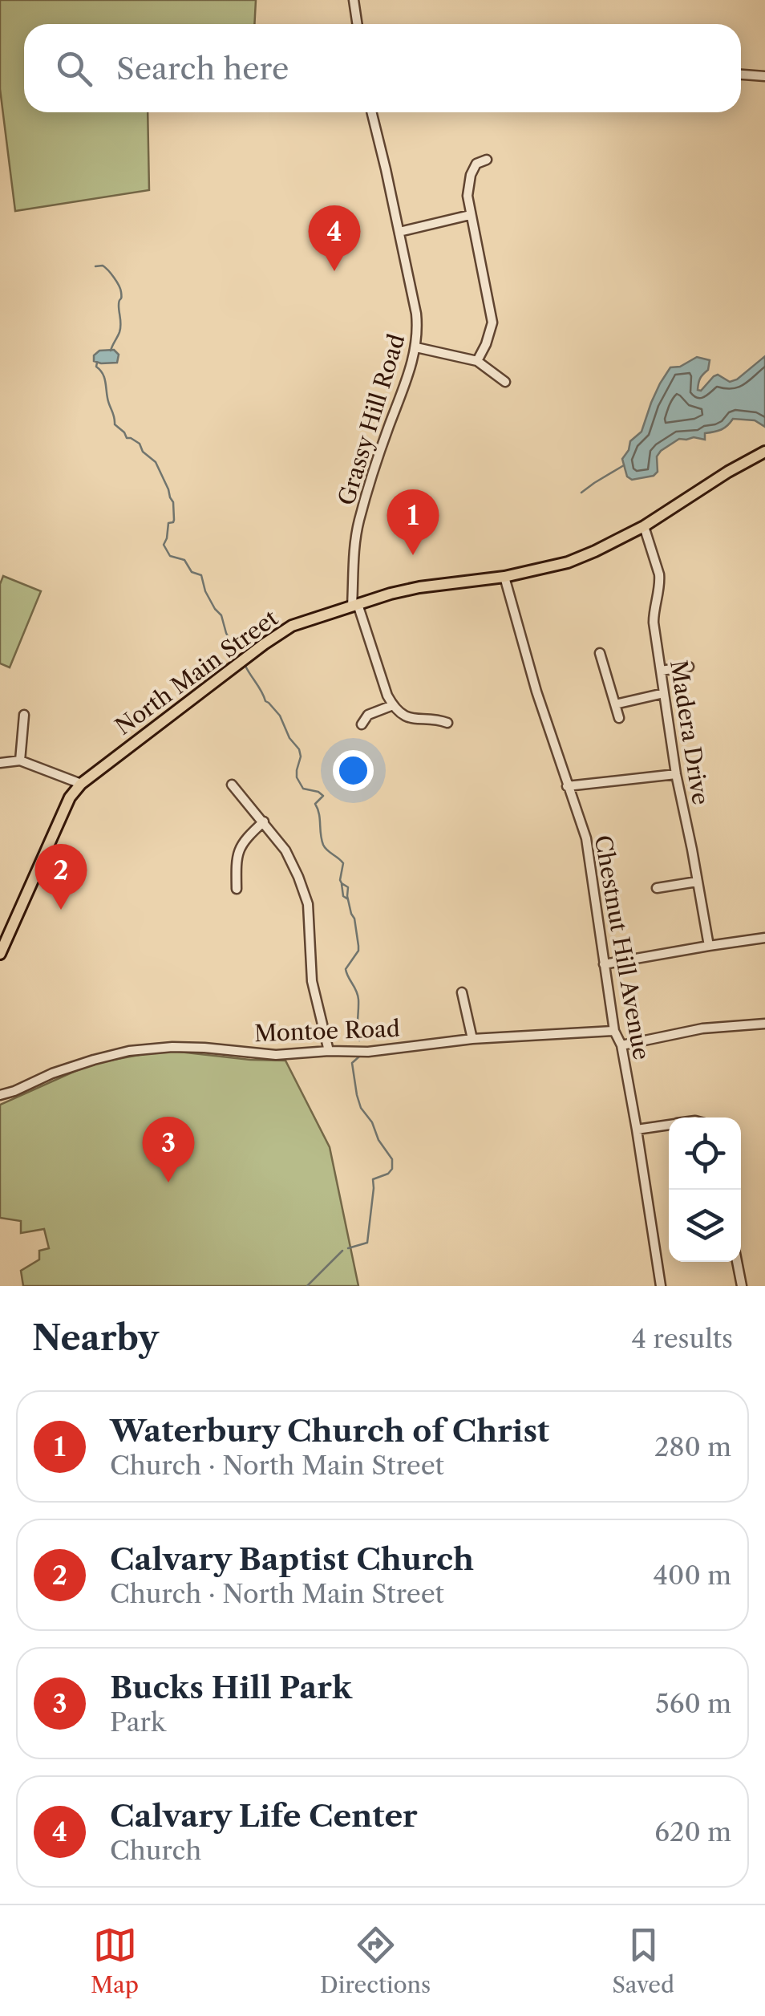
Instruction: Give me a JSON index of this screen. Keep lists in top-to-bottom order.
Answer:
{
  "streets": {
    "main road": ["North Main Street"],
    "street": [
      "Grassy Hill Road",
      "Madera Drive",
      "Chestnut Hill Avenue",
      "Montoe Road"
    ]
  },
  "crossings": [
    ["Grassy Hill Road", "North Main Street"],
    ["North Main Street", "Madera Drive"],
    ["North Main Street", "Chestnut Hill Avenue"],
    ["Chestnut Hill Avenue", "Montoe Road"]
  ],
  "page": {
    "search": "Search here",
    "pins": [
      "4",
      "1",
      "2",
      "3"
    ],
    "heading": ["Nearby", "4 results"],
    "list": [
      {
        "mark": "1",
        "name": "Waterbury Church of Christ",
        "note": "Church · North Main Street",
        "value": "280 m"
      },
      {
        "mark": "2",
        "name": "Calvary Baptist Church",
        "note": "Church · North Main Street",
        "value": "400 m"
      },
      {
        "mark": "3",
        "name": "Bucks Hill Park",
        "note": "Park",
        "value": "560 m"
      },
      {
        "mark": "4",
        "name": "Calvary Life Center",
        "note": "Church",
        "value": "620 m"
      }
    ],
    "nav": ["Map", "Directions", "Saved"]
  }
}
